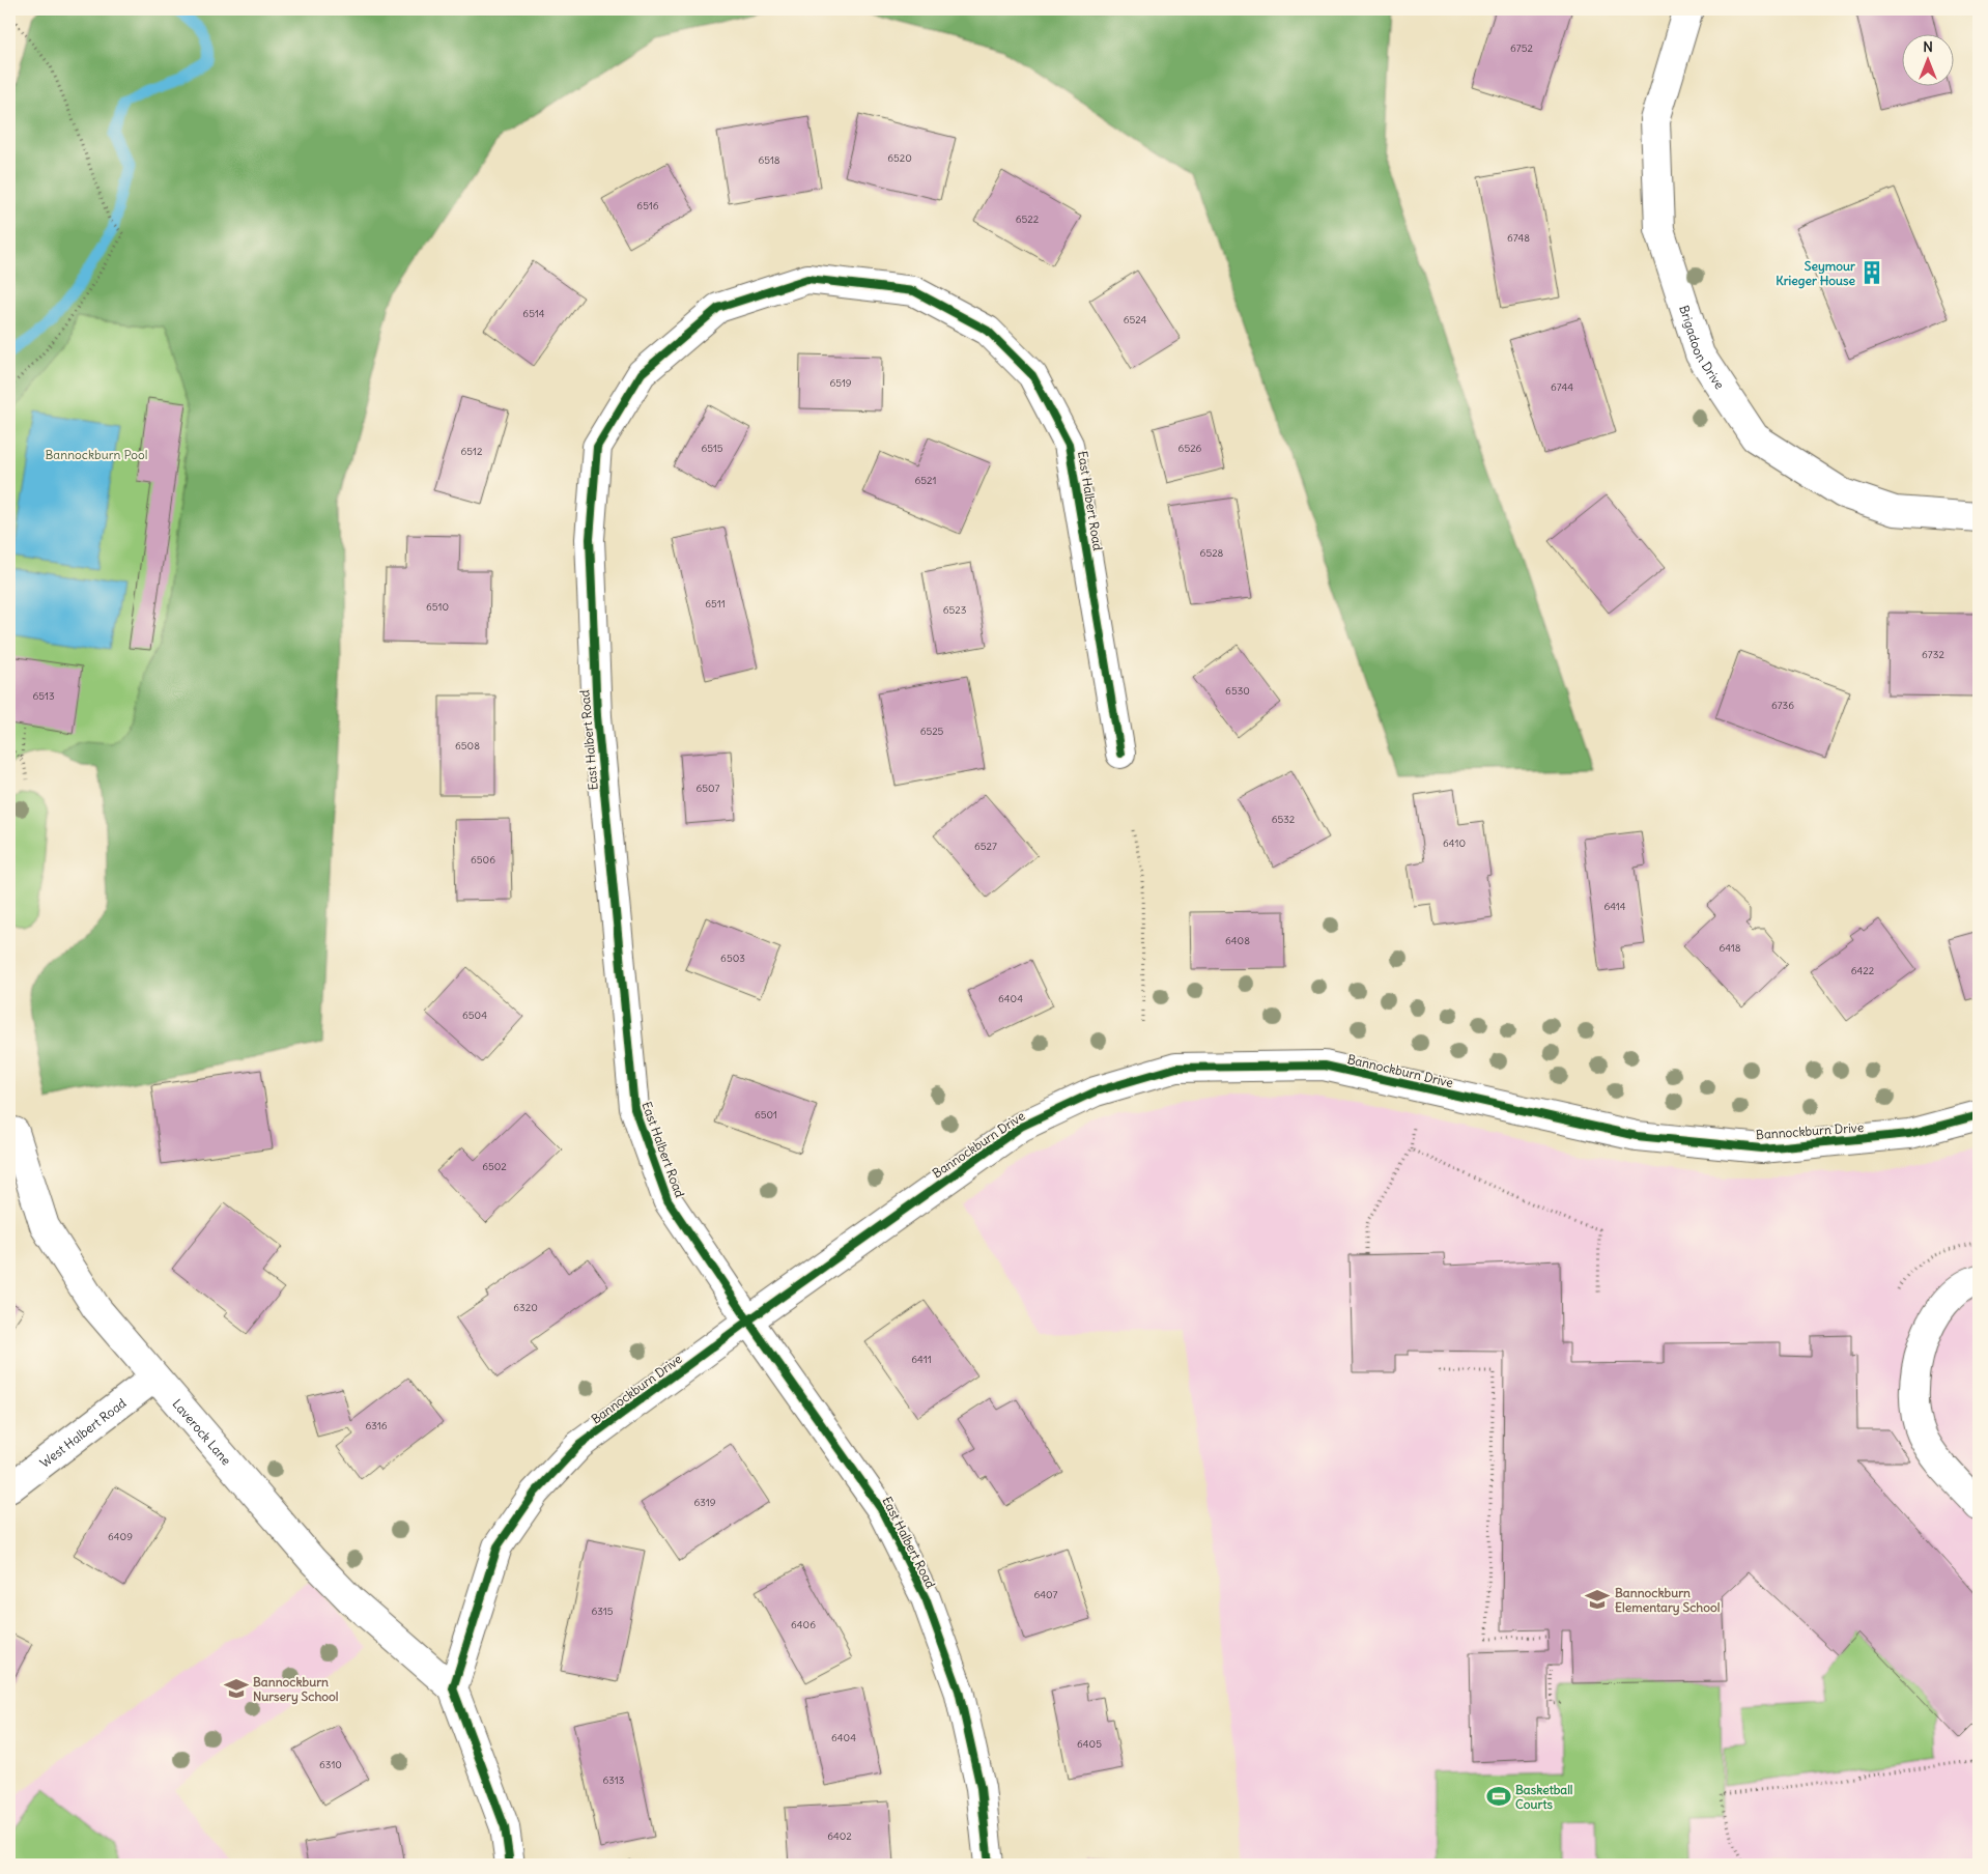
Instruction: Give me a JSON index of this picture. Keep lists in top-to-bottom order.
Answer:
{
  "streets": {
    "street": [
      "Brigadoon Drive",
      "East Halbert Road",
      "Bannockburn Drive",
      "West Halbert Road",
      "Laverock Lane"
    ]
  },
  "crossings": [
    ["East Halbert Road", "Bannockburn Drive"],
    ["Bannockburn Drive", "Laverock Lane"],
    ["West Halbert Road", "Laverock Lane"]
  ],
  "parks": ["Bannockburn Pool"],
  "places": {
    "building": ["Seymour Krieger House"],
    "school or university": ["Bannockburn Elementary School", "Bannockburn Nursery School"],
    "sports": ["Basketball Courts"]
  },
  "house_numbers": [
    "6752",
    "6520",
    "6518",
    "6516",
    "6522",
    "6748",
    "6514",
    "6524",
    "6519",
    "6744",
    "6515",
    "6526",
    "6512",
    "6521",
    "6528",
    "6511",
    "6510",
    "6523",
    "6732",
    "6530",
    "6513",
    "6736",
    "6525",
    "6508",
    "6507",
    "6532",
    "6410",
    "6527",
    "6506",
    "6414",
    "6408",
    "6418",
    "6503",
    "6422",
    "6404",
    "6504",
    "6501",
    "6502",
    "6320",
    "6411",
    "6316",
    "6319",
    "6409",
    "6407",
    "6315",
    "6406",
    "6404",
    "6405",
    "6310",
    "6313",
    "6402"
  ],
  "north": "top"
}
